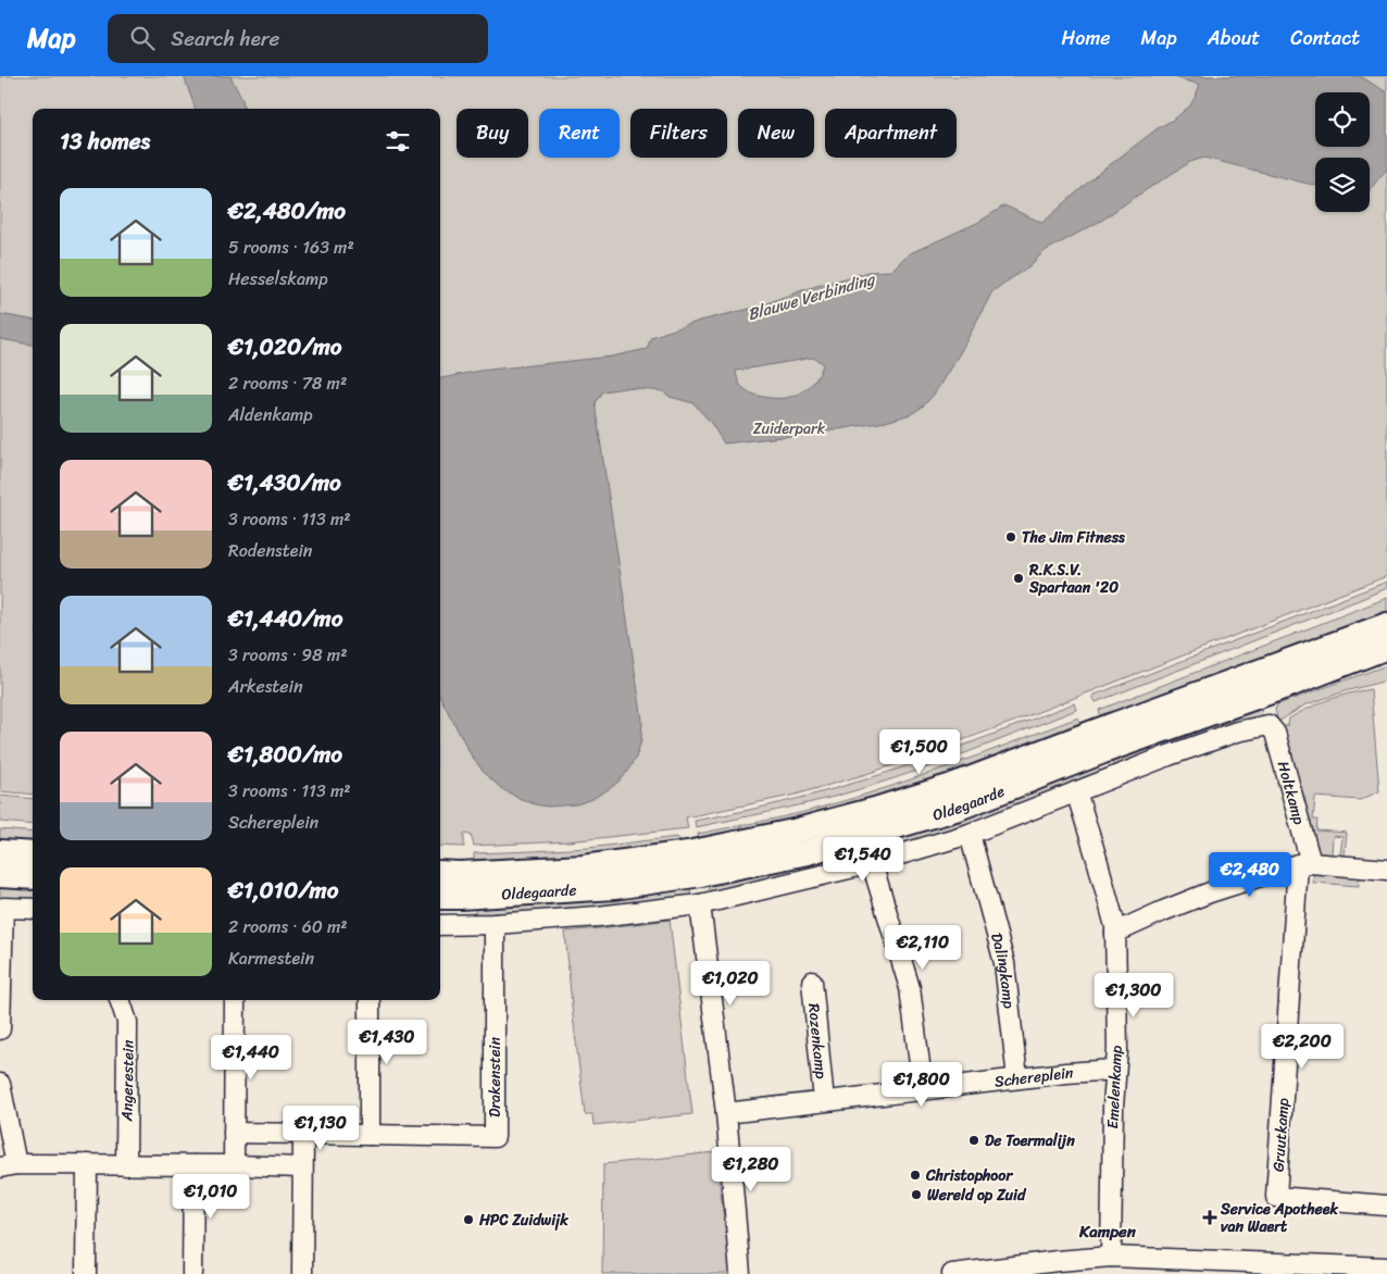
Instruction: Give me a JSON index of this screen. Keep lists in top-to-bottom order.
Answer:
{
  "streets": {
    "main road": ["Oldegaarde"],
    "street": [
      "Holtkamp",
      "Dalingkamp",
      "Rozenkamp",
      "Schereplein",
      "Drakenstein",
      "Angerestein",
      "Emelenkamp",
      "Gruutkamp"
    ]
  },
  "crossings": [
    ["Holtkamp", "Oldegaarde"],
    ["Holtkamp", "Gruutkamp"],
    ["Oldegaarde", "Dalingkamp"],
    ["Oldegaarde", "Drakenstein"],
    ["Oldegaarde", "Emelenkamp"],
    ["Dalingkamp", "Schereplein"],
    ["Rozenkamp", "Schereplein"],
    ["Schereplein", "Emelenkamp"]
  ],
  "districts": ["Kampen"],
  "water": ["Blauwe Verbinding"],
  "parks": ["Zuiderpark"],
  "places": {
    "other": [
      "The Jim Fitness",
      "R.K.S.V. Spartaan '20",
      "De Toermalijn",
      "Christophoor",
      "Wereld op Zuid",
      "HPC Zuidwijk"
    ],
    "health": ["Service Apotheek van Waert"]
  },
  "page": {
    "header": "Map",
    "search": "Search here",
    "nav": [
      "Home",
      "Map",
      "About",
      "Contact"
    ],
    "chip": [
      "Buy",
      "Rent",
      "Filters",
      "New",
      "Apartment"
    ],
    "heading": "13 homes",
    "list": [
      {
        "name": "€2,480/mo",
        "note": "5 rooms · 163 m² · Hesselskamp"
      },
      {
        "name": "€1,020/mo",
        "note": "2 rooms · 78 m² · Aldenkamp"
      },
      {
        "name": "€1,430/mo",
        "note": "3 rooms · 113 m² · Rodenstein"
      },
      {
        "name": "€1,440/mo",
        "note": "3 rooms · 98 m² · Arkestein"
      },
      {
        "name": "€1,800/mo",
        "note": "3 rooms · 113 m² · Schereplein"
      },
      {
        "name": "€1,010/mo",
        "note": "2 rooms · 60 m² · Karmestein"
      }
    ],
    "price": [
      "€1,500",
      "€1,540",
      "€2,480",
      "€2,110",
      "€1,020",
      "€1,300",
      "€1,430",
      "€2,200",
      "€1,440",
      "€1,800",
      "€1,130",
      "€1,280",
      "€1,010"
    ]
  }
}
